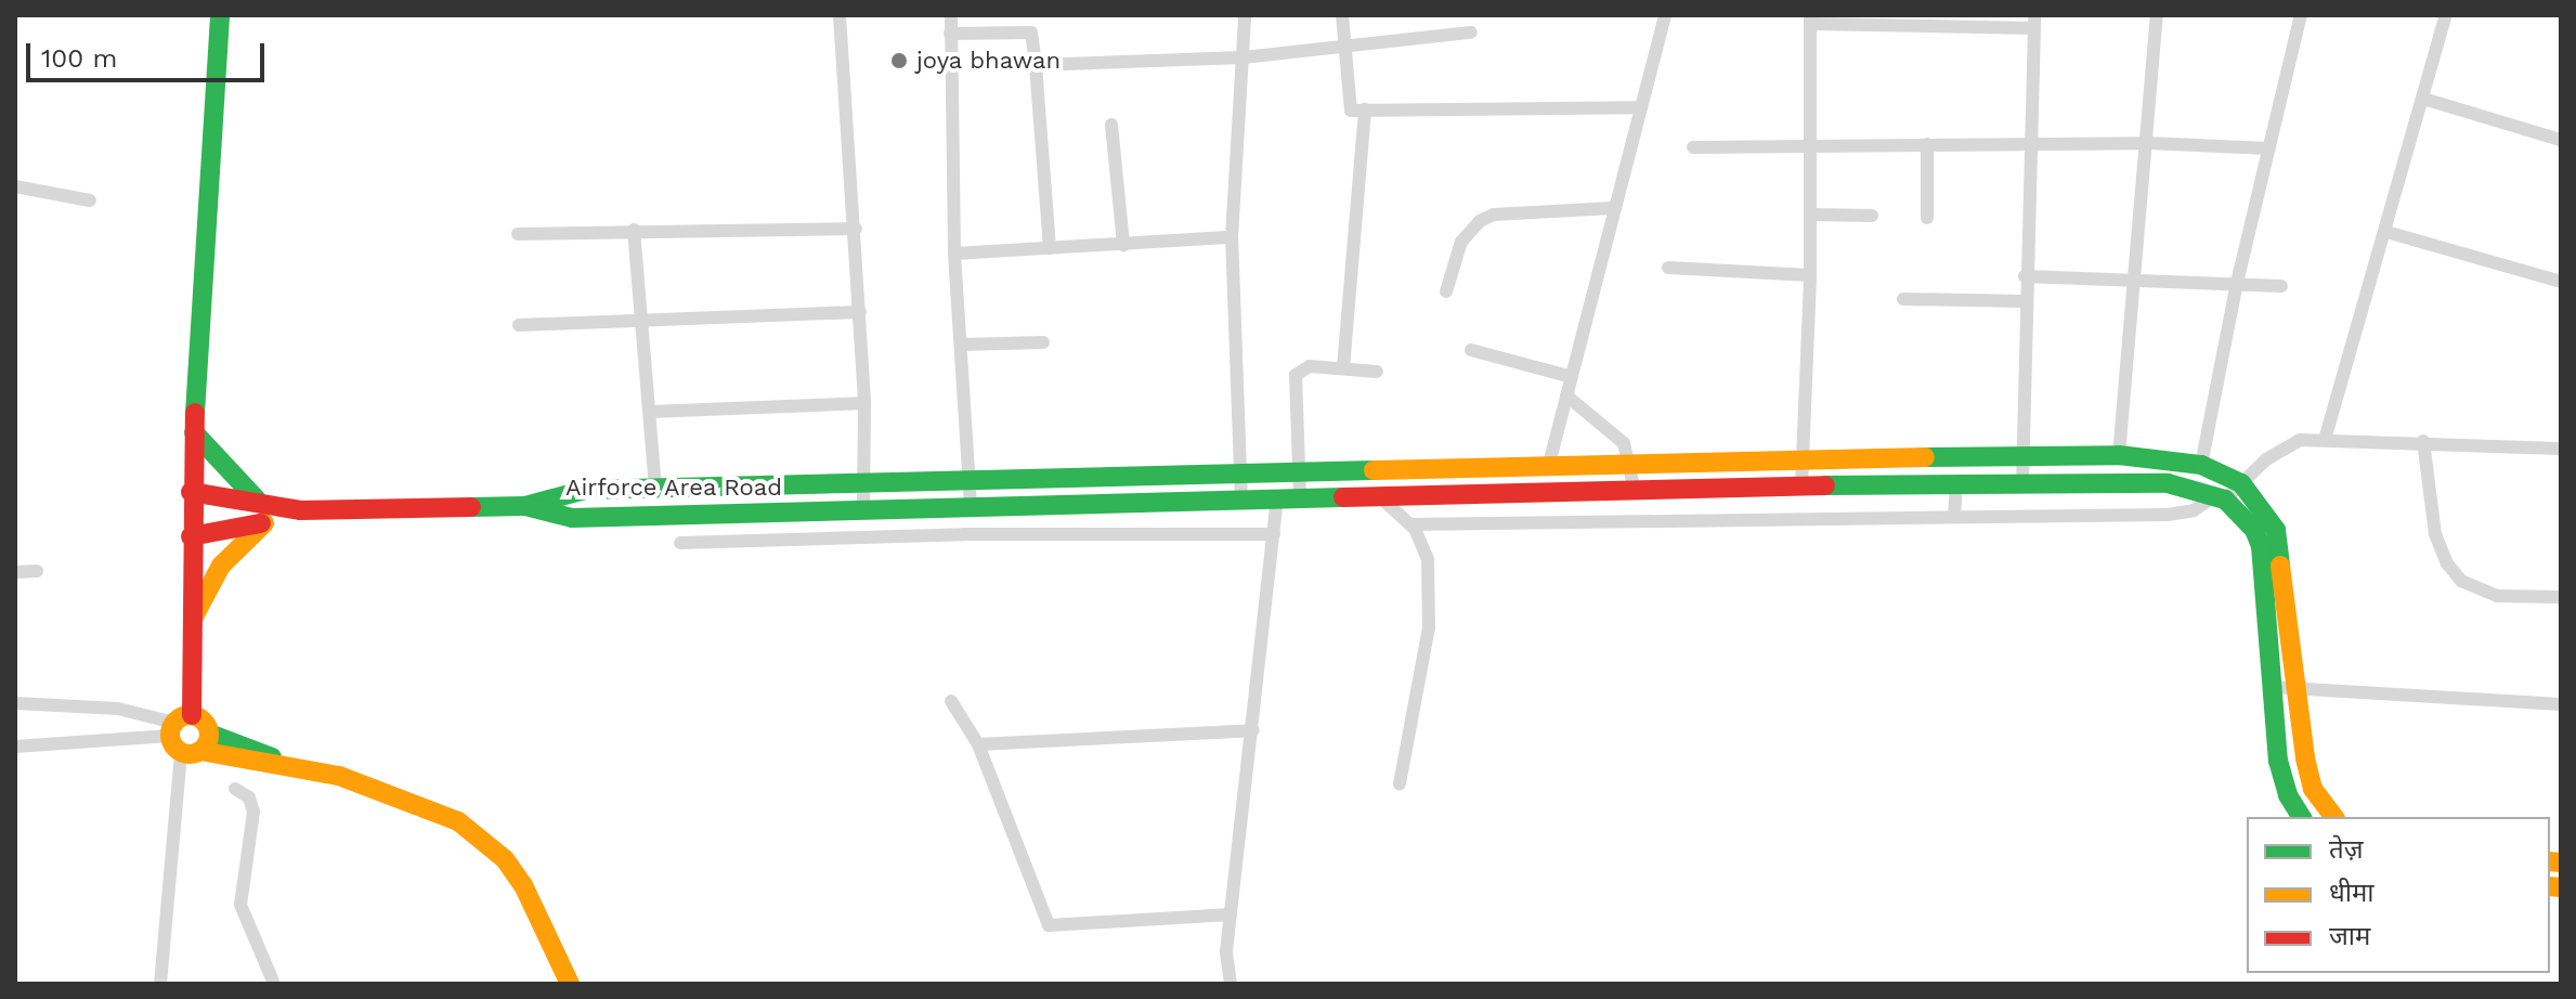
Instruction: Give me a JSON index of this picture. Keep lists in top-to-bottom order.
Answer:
{
  "streets": {
    "street": ["Airforce Area Road"]
  },
  "places": ["joya bhawan"],
  "legend": ["तेज़", "धीमा", "जाम"],
  "scale_bar": "100 m"
}
